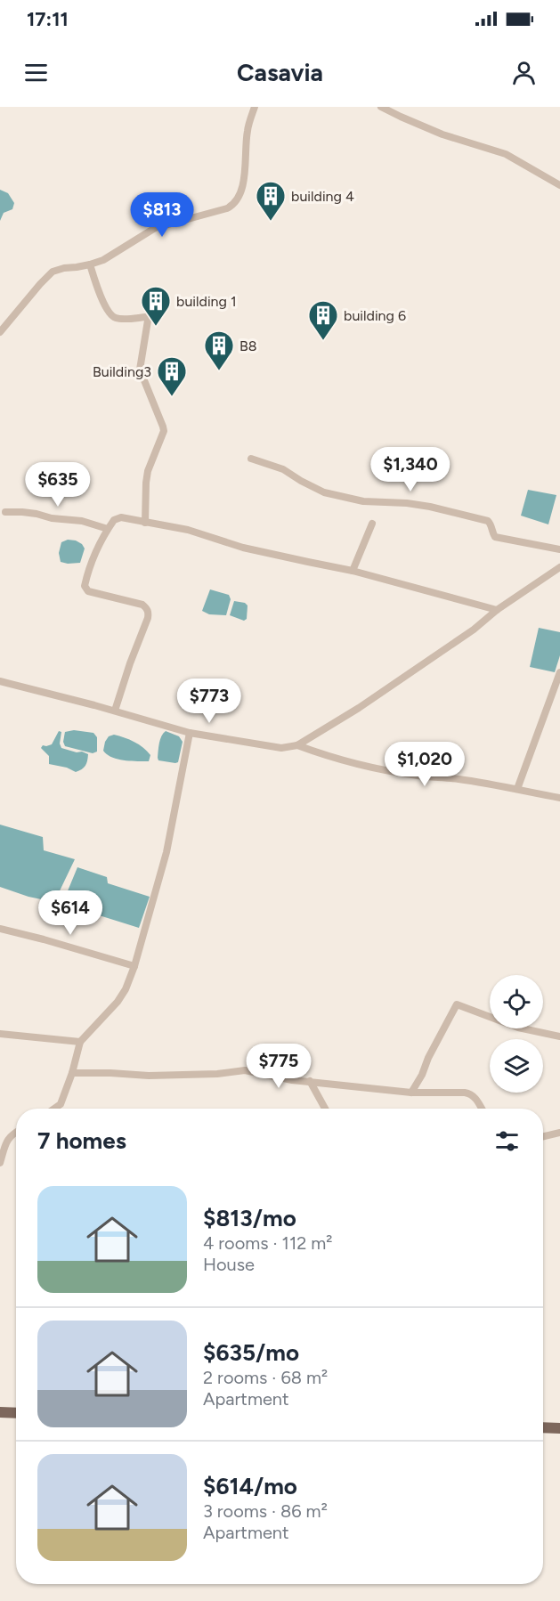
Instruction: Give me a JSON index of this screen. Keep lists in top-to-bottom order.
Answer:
{
  "places": {
    "building": [
      "building 4",
      "building 1",
      "building 6",
      "B8",
      "Building3"
    ]
  },
  "page": {
    "status": "17:11",
    "header": "Casavia",
    "price": [
      "$813",
      "$1,340",
      "$635",
      "$773",
      "$1,020",
      "$614",
      "$775"
    ],
    "heading": "7 homes",
    "list": [
      {
        "name": "$813/mo",
        "note": "4 rooms · 112 m² · House"
      },
      {
        "name": "$635/mo",
        "note": "2 rooms · 68 m² · Apartment"
      },
      {
        "name": "$614/mo",
        "note": "3 rooms · 86 m² · Apartment"
      }
    ]
  }
}
